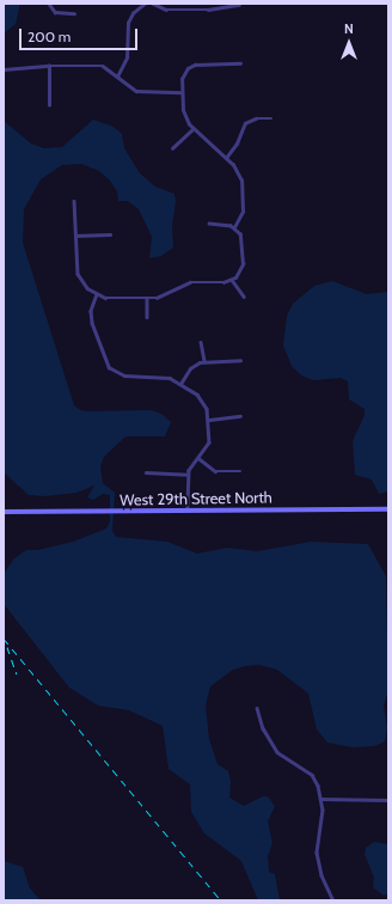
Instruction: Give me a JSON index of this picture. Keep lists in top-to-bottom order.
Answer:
{
  "streets": {
    "main road": ["West 29th Street North"]
  },
  "scale_bar": "200 m",
  "north": "top"
}
